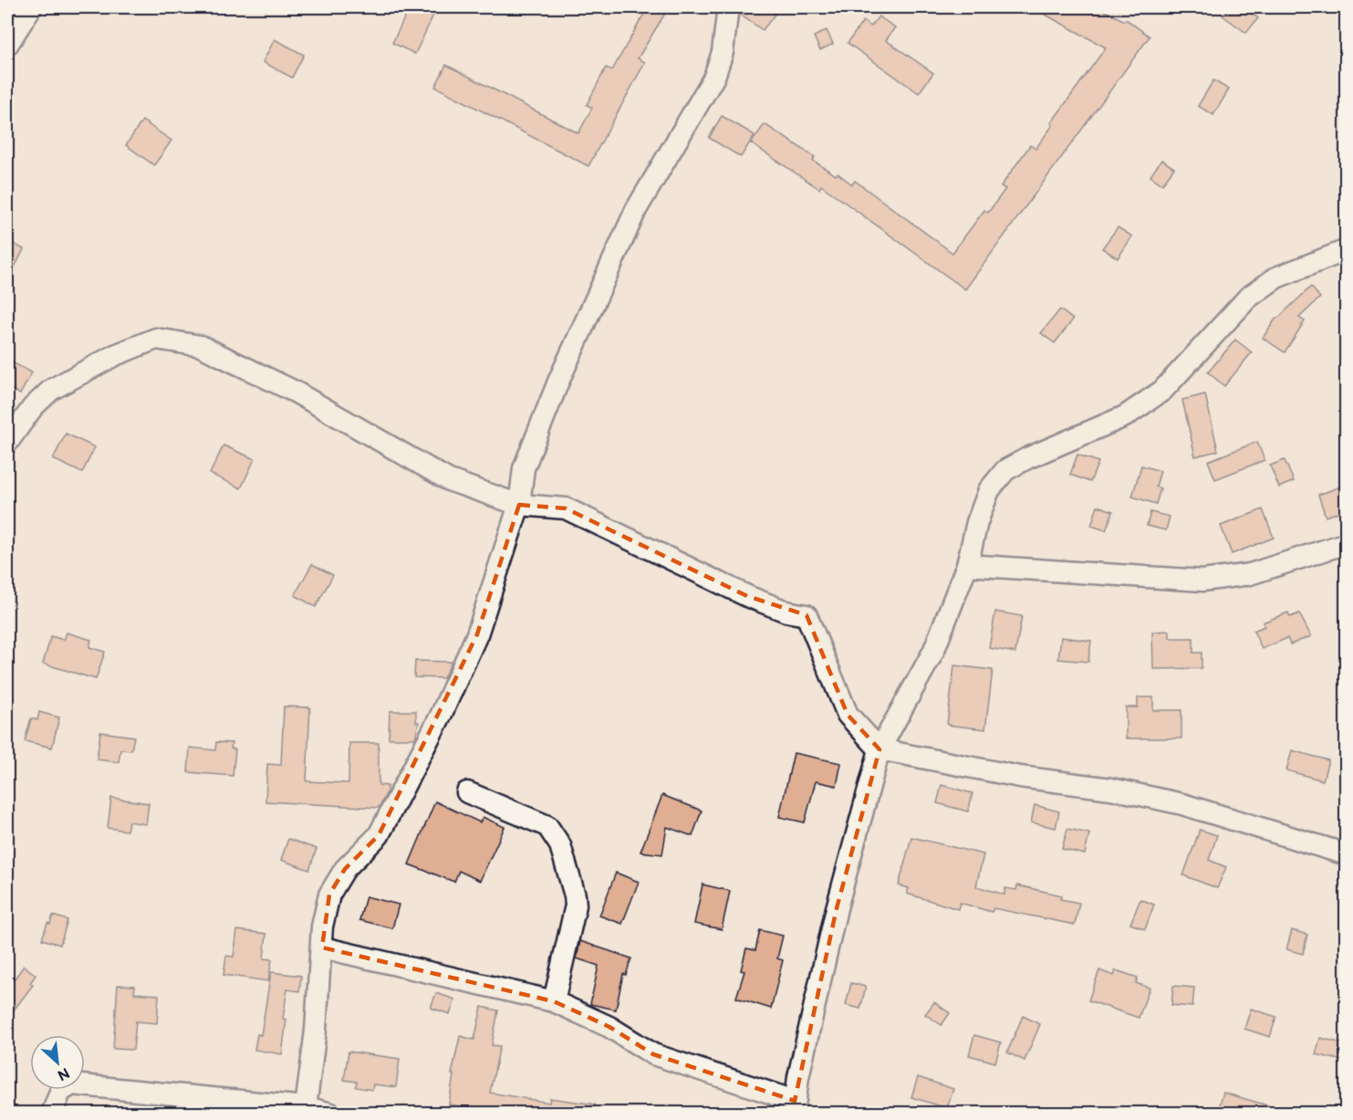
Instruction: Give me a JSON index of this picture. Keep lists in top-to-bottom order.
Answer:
{
  "north": "bottom right"
}
